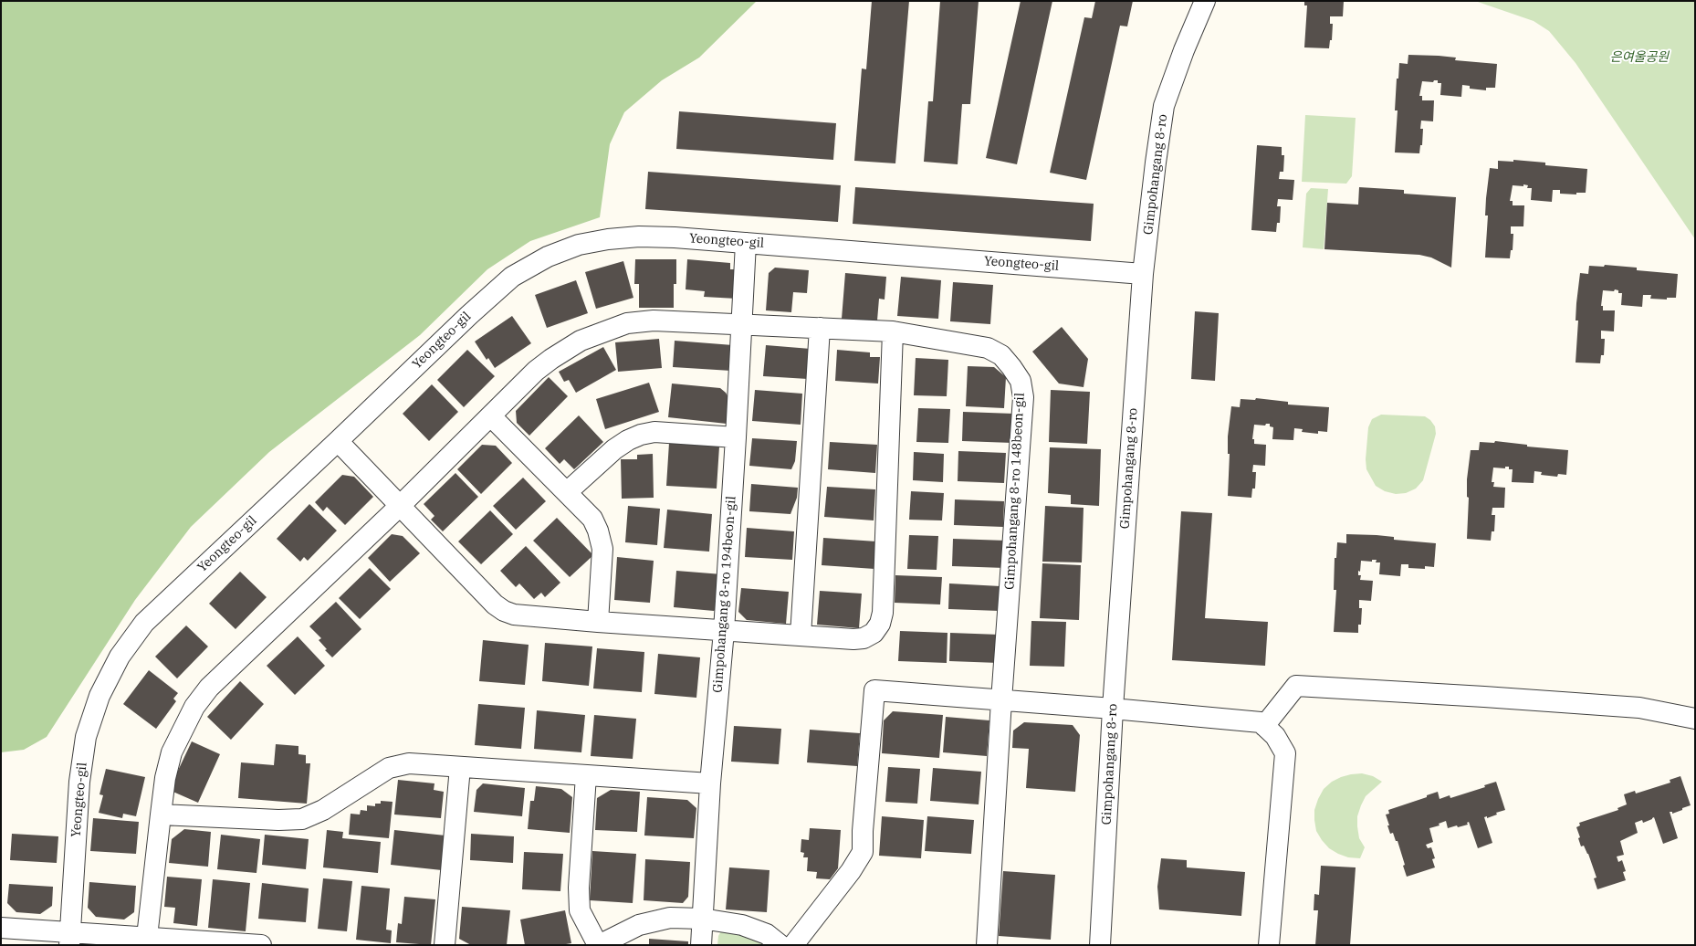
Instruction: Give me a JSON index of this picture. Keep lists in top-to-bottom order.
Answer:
{
  "streets": {
    "street": [
      "Gimpohangang 8-ro",
      "Yeongteo-gil",
      "Gimpohangang 8-ro 148beon-gil",
      "Gimpohangang 8-ro 194beon-gil"
    ]
  },
  "crossings": [
    ["Gimpohangang 8-ro", "Yeongteo-gil"],
    ["Yeongteo-gil", "Gimpohangang 8-ro 194beon-gil"],
    ["Gimpohangang 8-ro 148beon-gil", "Gimpohangang 8-ro 194beon-gil"]
  ],
  "parks": ["은여울공원"]
}
